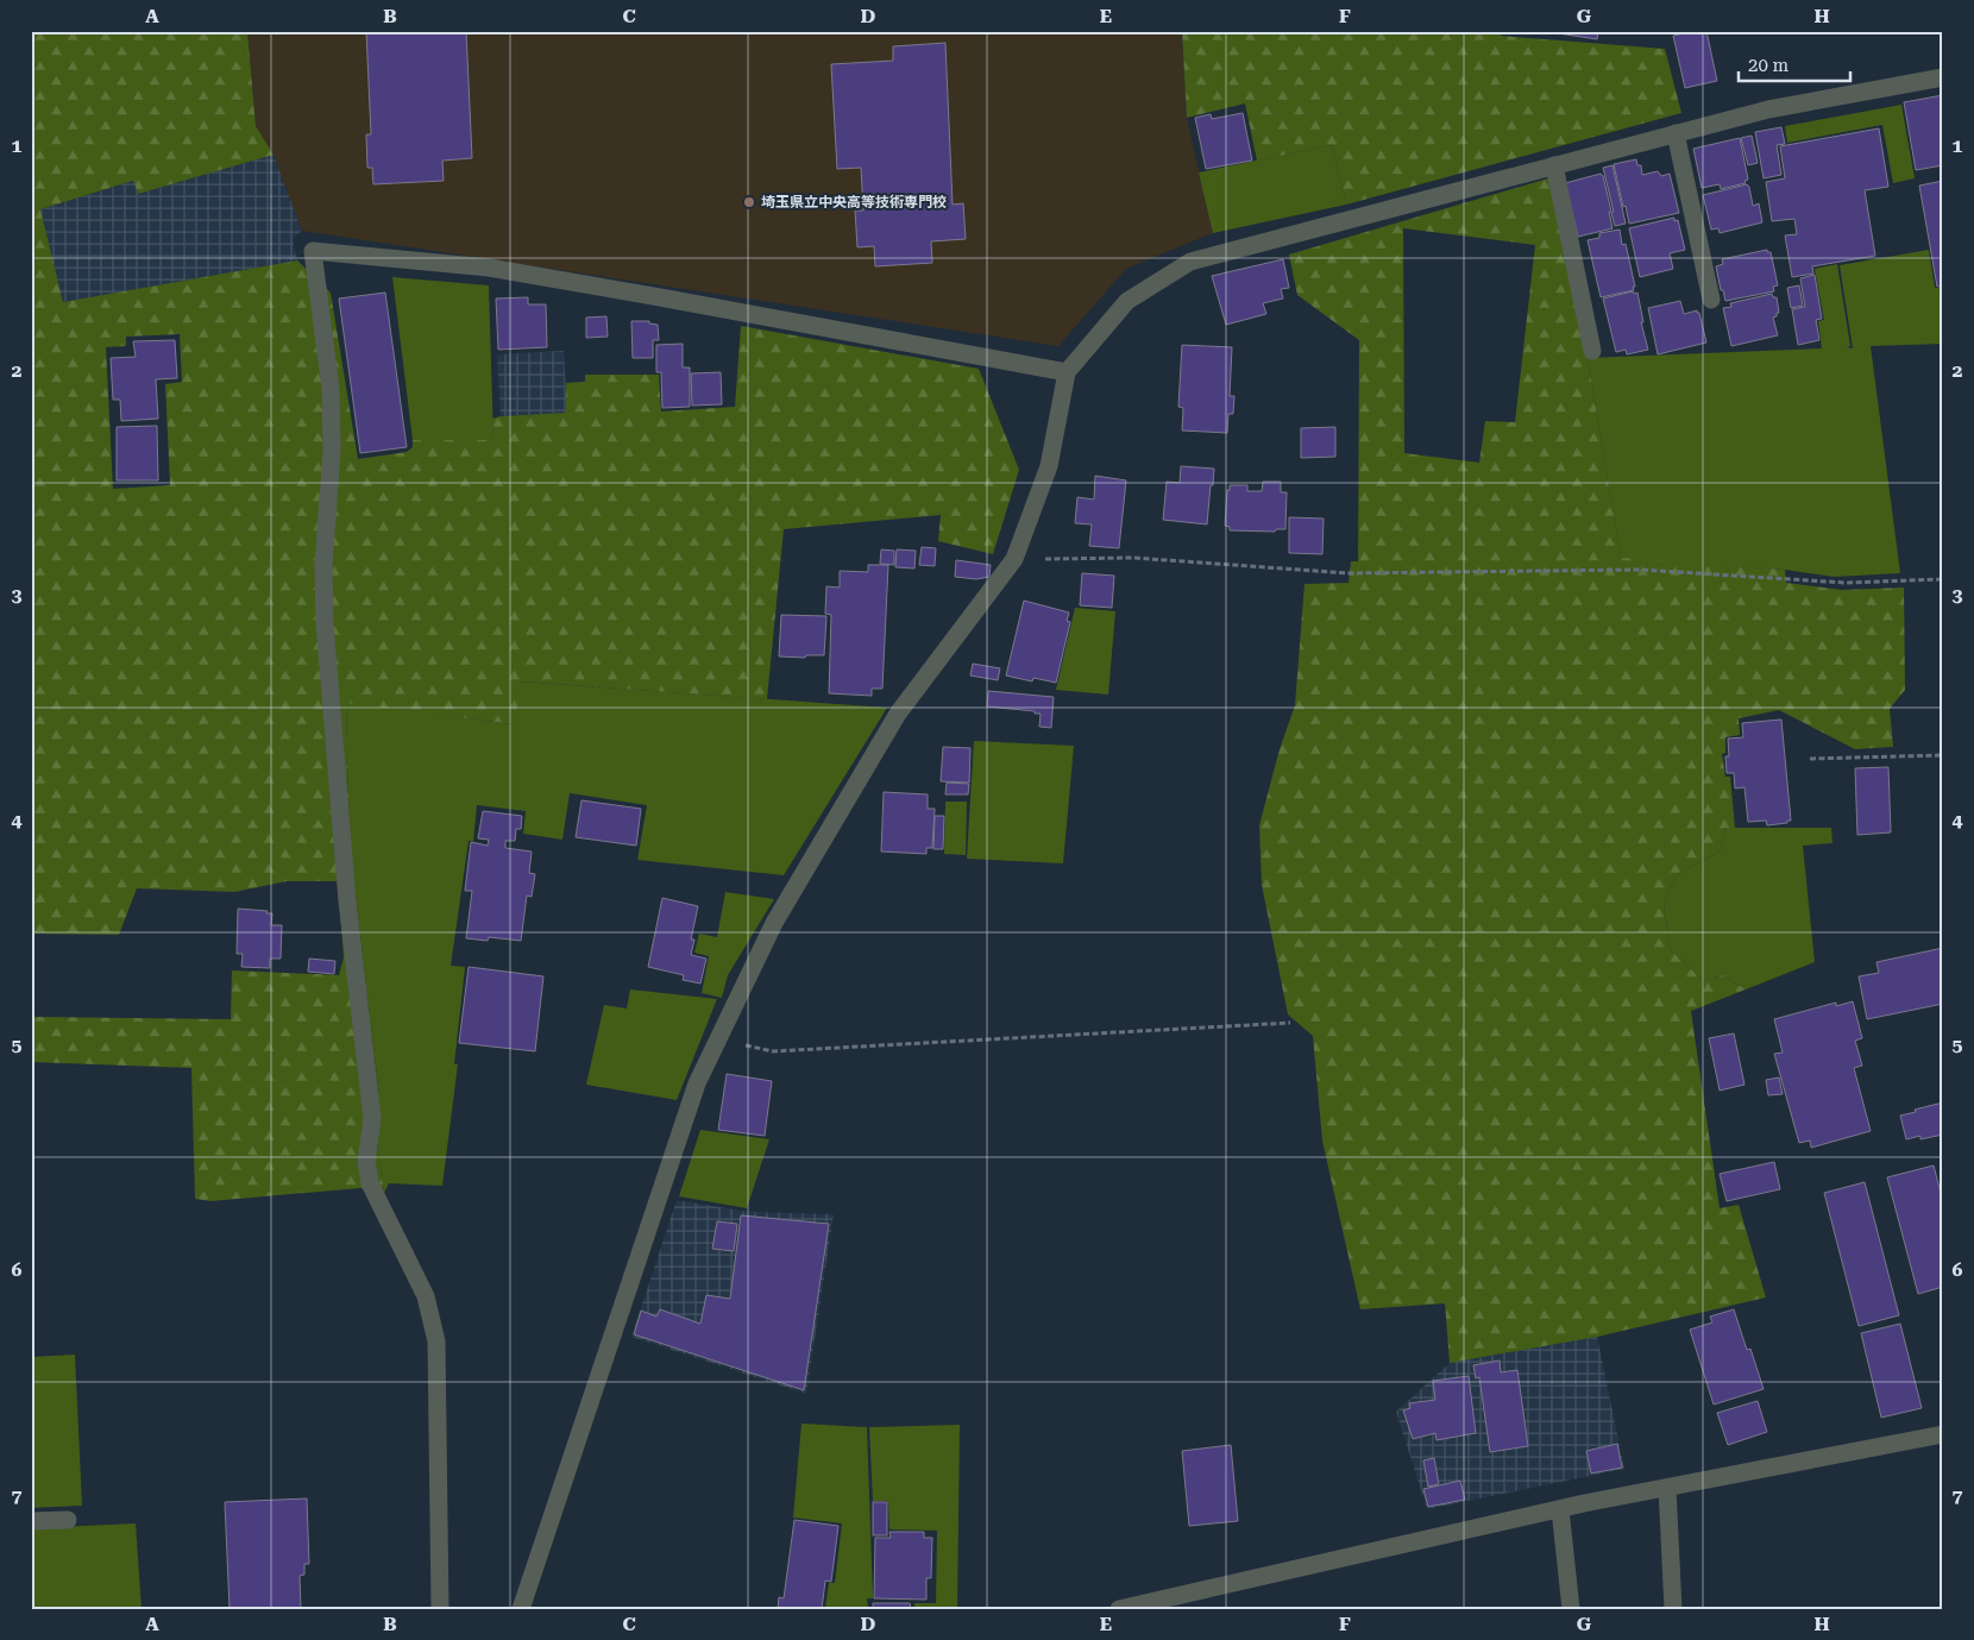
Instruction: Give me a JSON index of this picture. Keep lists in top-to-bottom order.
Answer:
{
  "places": ["埼玉県立中央高等技術専門校"],
  "scale_bar": "20 m",
  "grid": {
    "columns": [
      "A",
      "B",
      "C",
      "D",
      "E",
      "F",
      "G",
      "H"
    ],
    "rows": [
      "1",
      "2",
      "3",
      "4",
      "5",
      "6",
      "7"
    ]
  }
}
